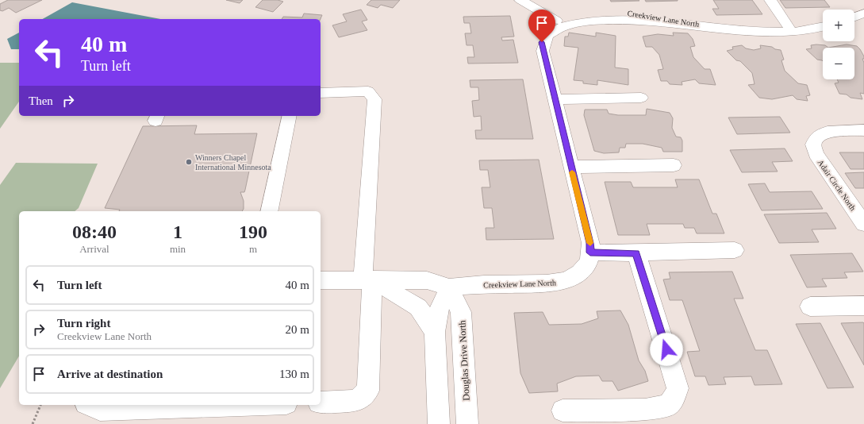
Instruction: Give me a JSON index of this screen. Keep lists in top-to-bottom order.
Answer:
{
  "streets": {
    "street": ["Creekview Lane North", "Adair Circle North", "Douglas Drive North"]
  },
  "crossings": [
    ["Creekview Lane North", "Douglas Drive North"]
  ],
  "places": ["Winners Chapel International Minnesota"],
  "page": {
    "map_buttons": ["+", "−"],
    "turn": ["40 m", "Turn left"],
    "then": "Then",
    "eta": [
      "08:40",
      "Arrival",
      "1",
      "min",
      "190",
      "m"
    ],
    "list": [
      {
        "name": "Turn left",
        "value": "40 m"
      },
      {
        "name": "Turn right",
        "note": "Creekview Lane North",
        "value": "20 m"
      },
      {
        "name": "Arrive at destination",
        "value": "130 m"
      }
    ]
  }
}
